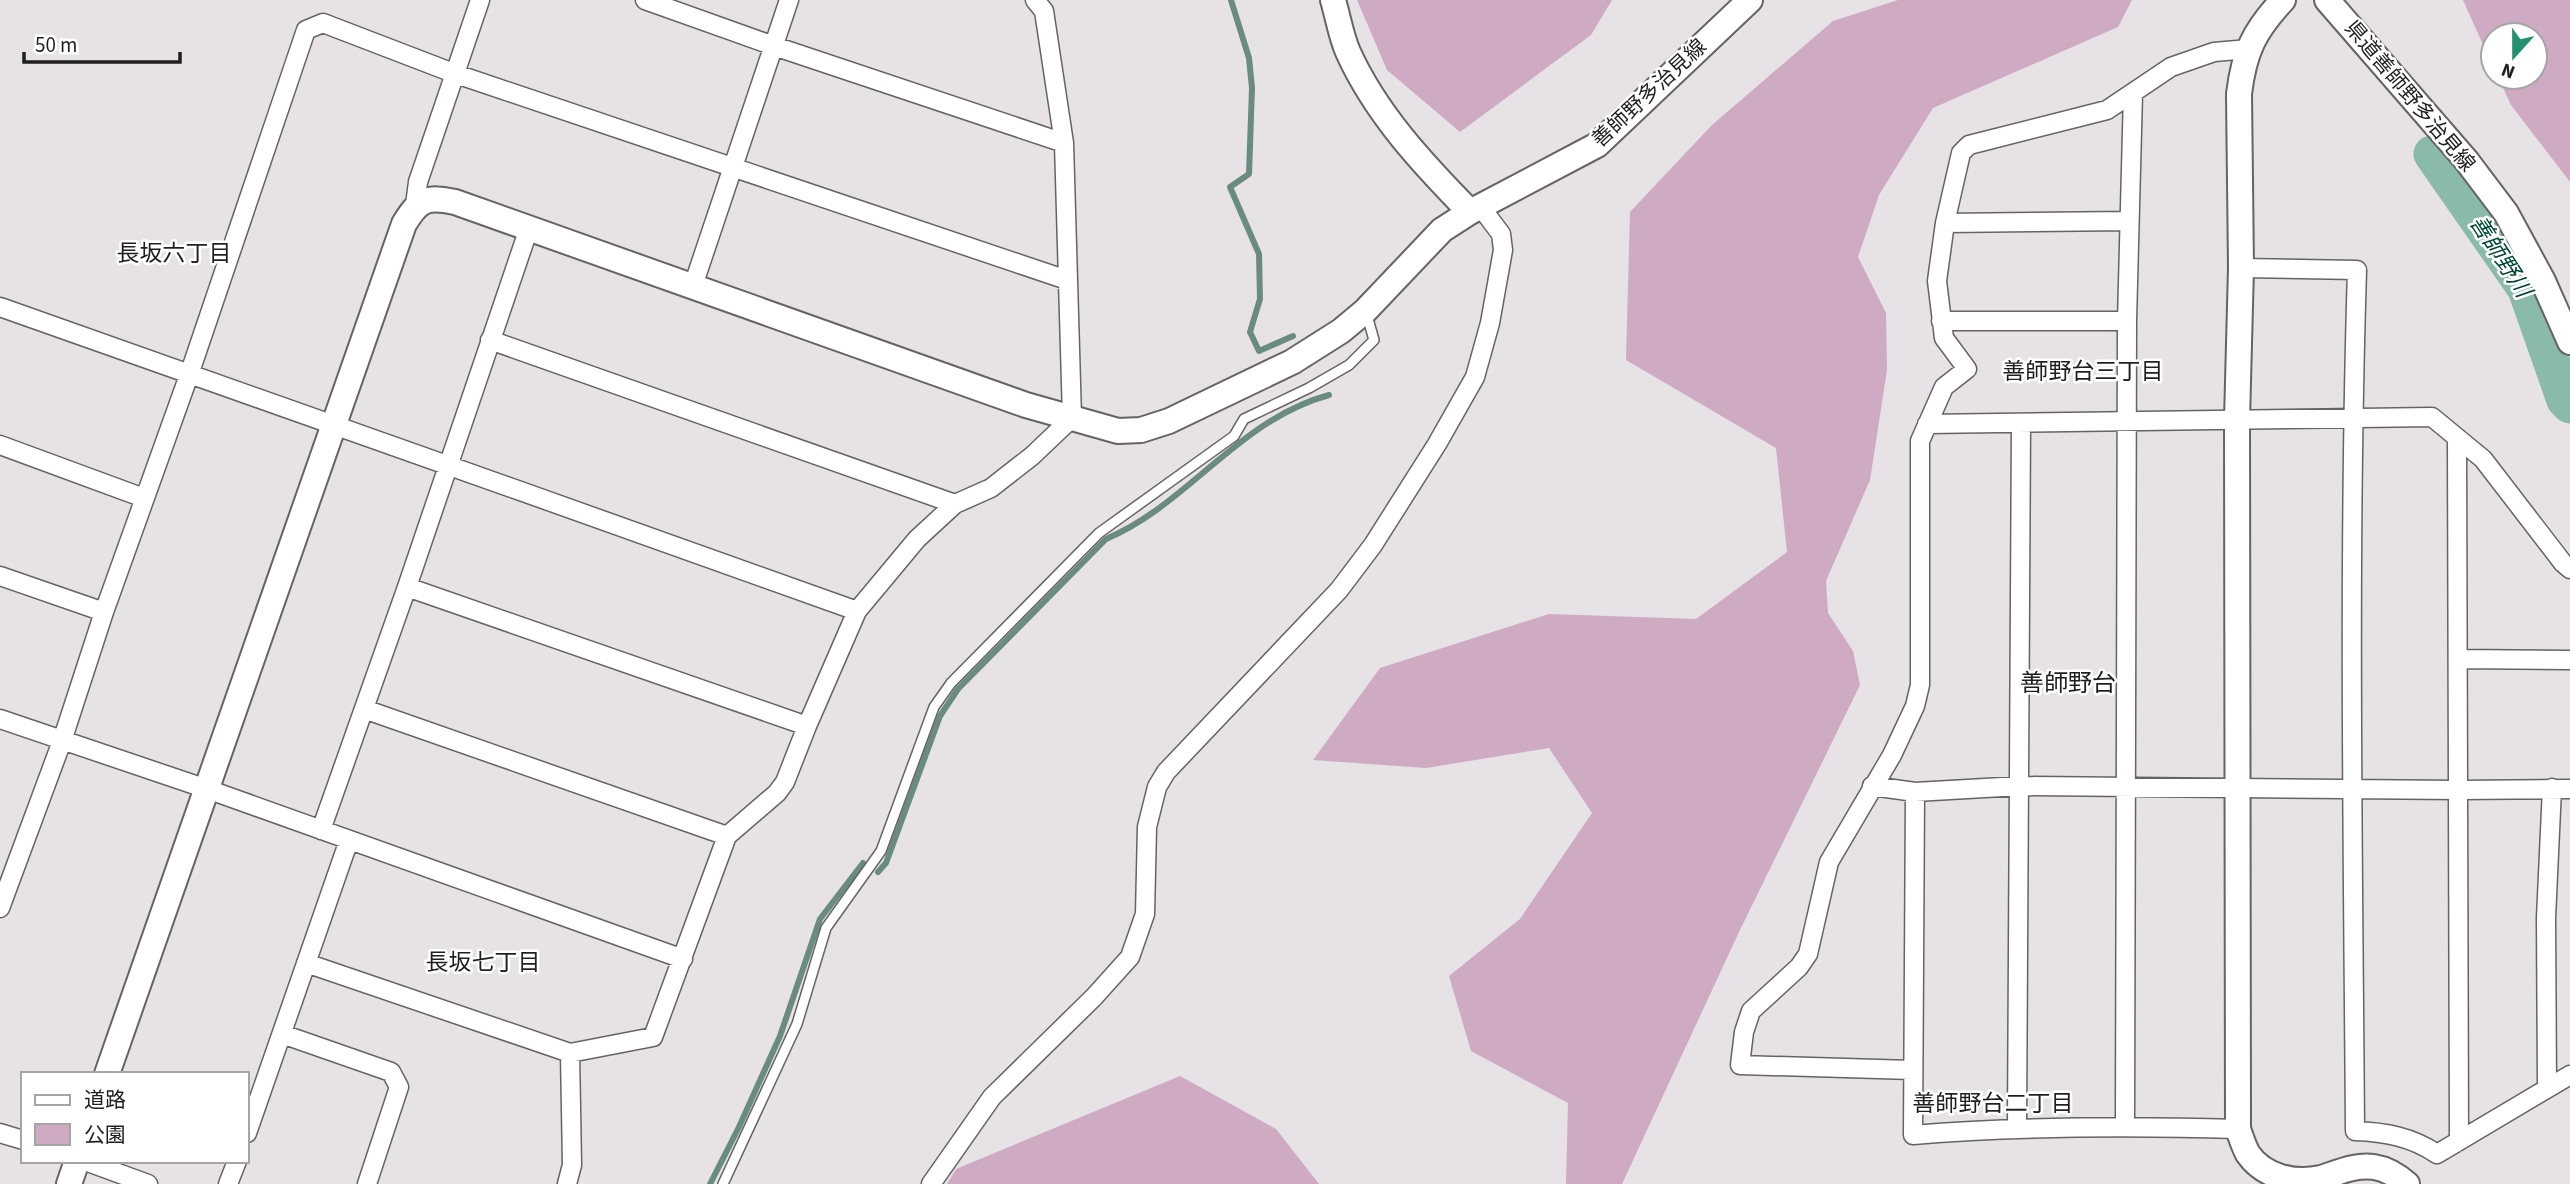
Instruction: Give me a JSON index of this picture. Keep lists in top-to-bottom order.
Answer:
{
  "streets": {
    "street": ["善師野多治見線", "県道善師野多治見線"]
  },
  "districts": [
    "長坂六丁目",
    "善師野台三丁目",
    "善師野台",
    "長坂七丁目",
    "善師野台二丁目"
  ],
  "water": ["善師野川"],
  "legend": ["道路", "公園"],
  "scale_bar": "50 m",
  "north": "bottom"
}
